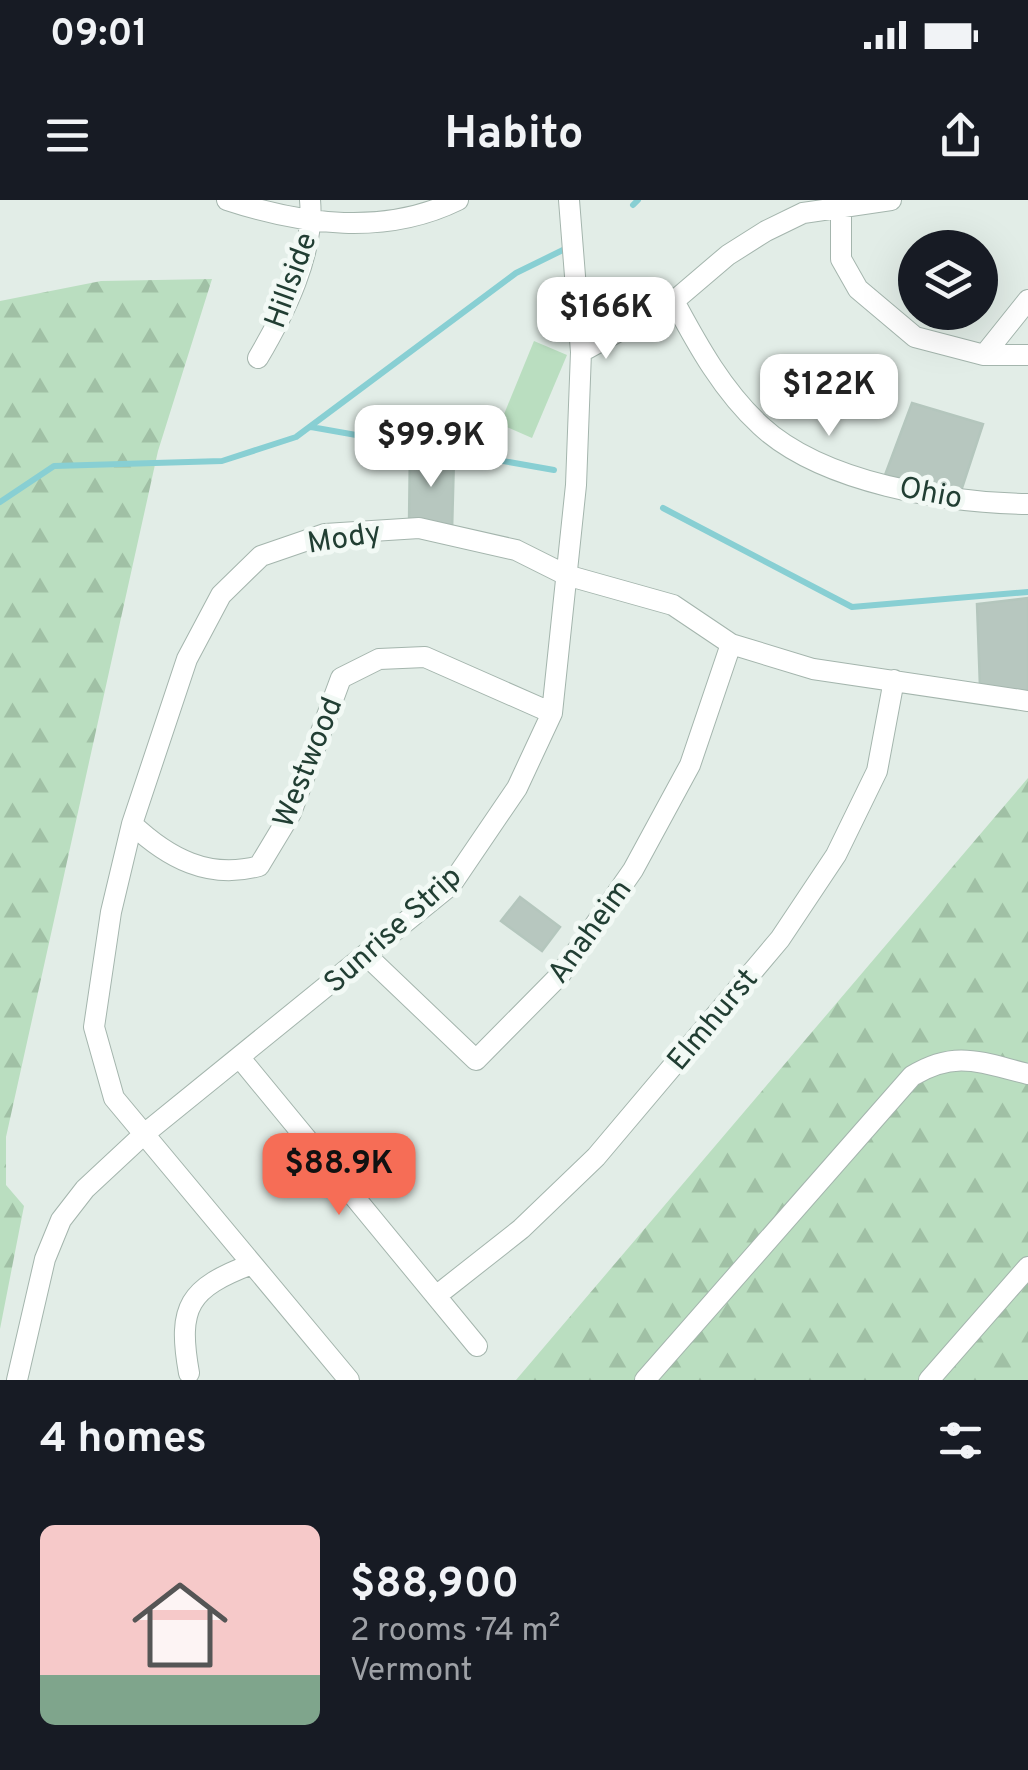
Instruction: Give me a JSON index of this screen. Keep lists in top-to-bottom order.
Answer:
{
  "streets": {
    "street": [
      "Hillside",
      "Ohio",
      "Mody",
      "Westwood",
      "Sunrise Strip",
      "Anaheim",
      "Elmhurst"
    ]
  },
  "crossings": [
    ["Mody", "Westwood"],
    ["Mody", "Sunrise Strip"],
    ["Mody", "Anaheim"],
    ["Mody", "Elmhurst"],
    ["Westwood", "Sunrise Strip"],
    ["Sunrise Strip", "Anaheim"]
  ],
  "page": {
    "status": "09:01",
    "header": "Habito",
    "price": [
      "$166K",
      "$122K",
      "$99.9K",
      "$88.9K"
    ],
    "heading": "4 homes",
    "list": [
      {
        "name": "$88,900",
        "note": "2 rooms · 74 m² · Vermont"
      }
    ]
  }
}
